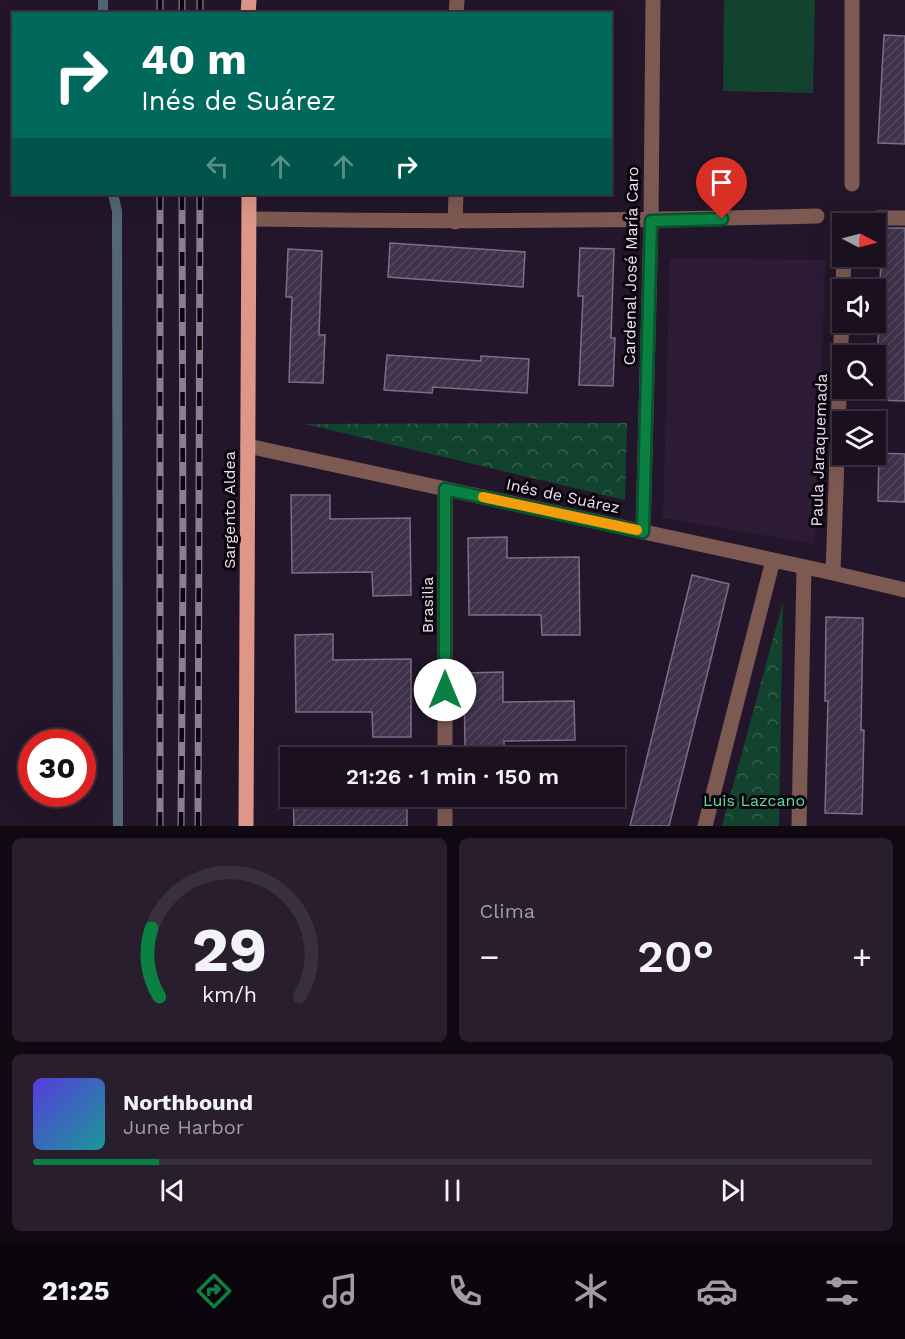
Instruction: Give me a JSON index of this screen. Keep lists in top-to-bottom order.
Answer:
{
  "streets": {
    "main road": ["Sargento Aldea"],
    "street": [
      "Cardenal José María Caro",
      "Paula Jaraquemada",
      "Inés de Suárez",
      "Brasilia"
    ]
  },
  "crossings": [
    ["Cardenal José María Caro", "Inés de Suárez"],
    ["Paula Jaraquemada", "Inés de Suárez"],
    ["Inés de Suárez", "Sargento Aldea"],
    ["Inés de Suárez", "Brasilia"]
  ],
  "parks": ["Luis Lazcano"],
  "north": "right",
  "page": {
    "turn": ["40 m", "Inés de Suárez"],
    "limit": "30",
    "trip": "21:26 · 1 min · 150 m",
    "tile": "Clima",
    "heat": ["−", "20°", "+"],
    "song": ["Northbound", "June Harbor"],
    "tabs": "21:25",
    "gauge": ["29", "km/h"]
  }
}
